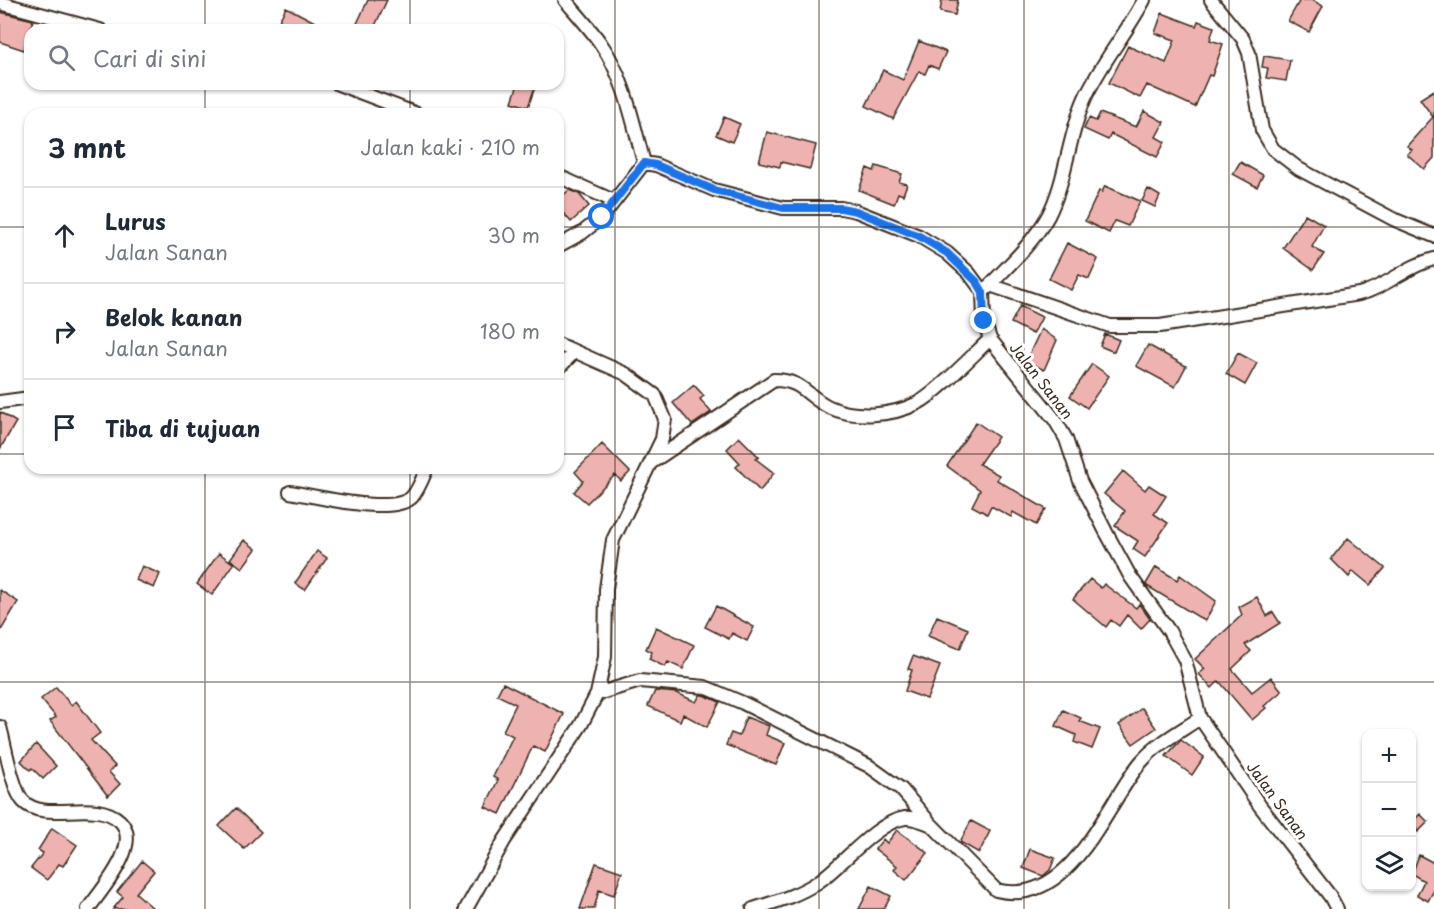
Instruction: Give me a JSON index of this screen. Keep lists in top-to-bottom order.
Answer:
{
  "streets": {
    "street": ["Jalan Sanan"]
  },
  "page": {
    "search": "Cari di sini",
    "heading": ["3 mnt", "Jalan kaki · 210 m"],
    "list": [
      ["Lurus", "Jalan Sanan", "30 m"],
      ["Belok kanan", "Jalan Sanan", "180 m"],
      "Tiba di tujuan"
    ],
    "map_buttons": ["+", "−"]
  }
}
